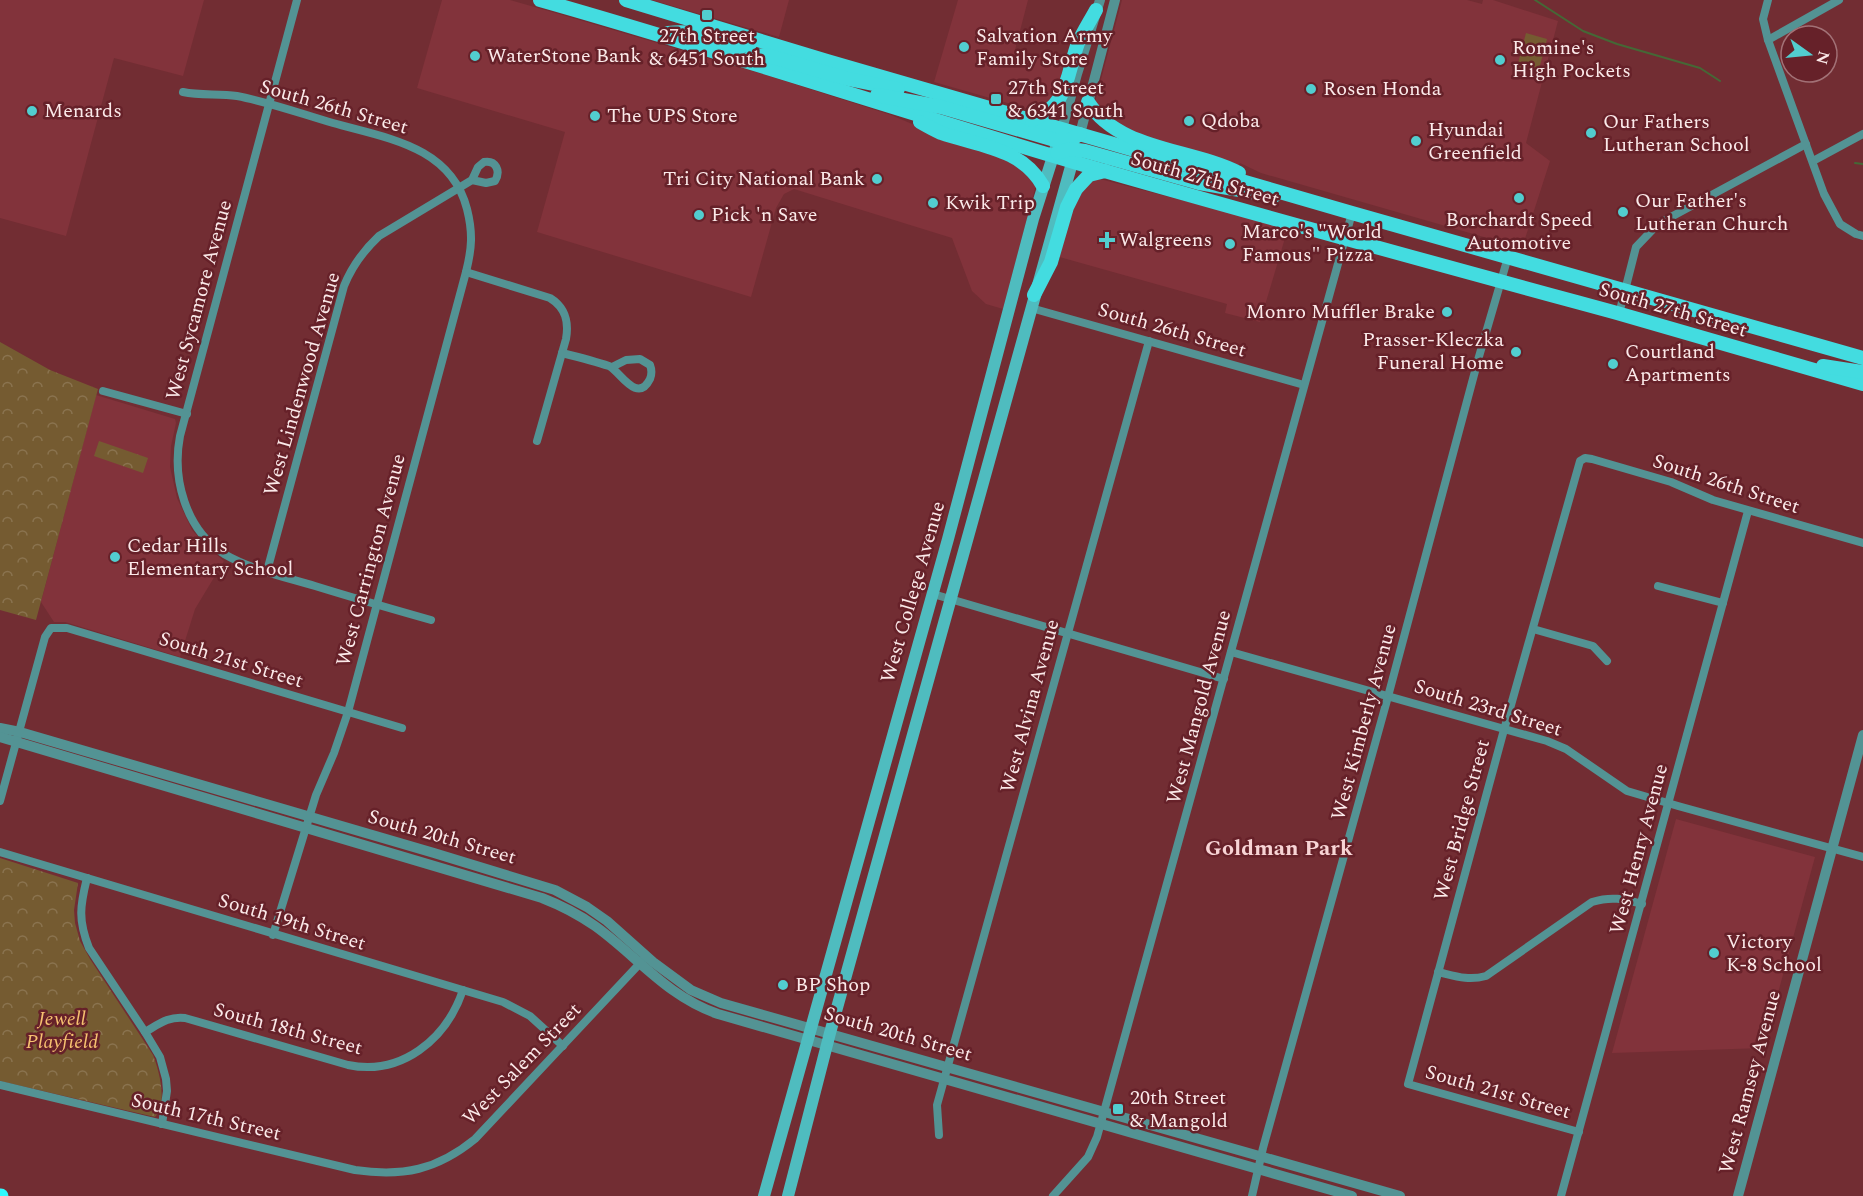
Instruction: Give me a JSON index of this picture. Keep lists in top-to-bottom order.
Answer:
{
  "streets": {
    "main road": ["South 27th Street", "West College Avenue"],
    "street": [
      "South 26th Street",
      "West Sycamore Avenue",
      "West Lindenwood Avenue",
      "West Carrington Avenue",
      "South 21st Street",
      "West Alvina Avenue",
      "West Mangold Avenue",
      "South 23rd Street",
      "West Kimberly Avenue",
      "West Bridge Street",
      "South 20th Street",
      "West Henry Avenue",
      "South 19th Street",
      "South 18th Street",
      "West Salem Street",
      "West Ramsey Avenue",
      "South 17th Street"
    ]
  },
  "crossings": [
    ["South 26th Street", "West Sycamore Avenue"],
    ["South 26th Street", "West Lindenwood Avenue"],
    ["South 26th Street", "West Carrington Avenue"],
    ["South 26th Street", "West College Avenue"],
    ["South 26th Street", "West Alvina Avenue"],
    ["South 26th Street", "West Mangold Avenue"],
    ["South 26th Street", "West Bridge Street"],
    ["South 26th Street", "West Henry Avenue"],
    ["South 27th Street", "West College Avenue"],
    ["South 27th Street", "West Mangold Avenue"],
    ["South 27th Street", "West Kimberly Avenue"],
    ["West Sycamore Avenue", "West Lindenwood Avenue"],
    ["West Sycamore Avenue", "West Carrington Avenue"],
    ["West Lindenwood Avenue", "West Carrington Avenue"],
    ["West Carrington Avenue", "South 21st Street"],
    ["West Carrington Avenue", "South 20th Street"],
    ["West Carrington Avenue", "South 19th Street"],
    ["West College Avenue", "South 20th Street"],
    ["South 21st Street", "West Bridge Street"],
    ["South 21st Street", "South 20th Street"],
    ["South 21st Street", "West Henry Avenue"],
    ["West Alvina Avenue", "South 20th Street"],
    ["West Mangold Avenue", "South 23rd Street"],
    ["West Mangold Avenue", "South 20th Street"],
    ["South 23rd Street", "West Kimberly Avenue"],
    ["South 23rd Street", "West Bridge Street"],
    ["South 23rd Street", "West Henry Avenue"],
    ["South 23rd Street", "West Ramsey Avenue"],
    ["West Kimberly Avenue", "South 20th Street"],
    ["South 20th Street", "West Salem Street"],
    ["South 19th Street", "South 18th Street"],
    ["South 19th Street", "West Salem Street"],
    ["West Salem Street", "South 17th Street"]
  ],
  "districts": ["Goldman Park"],
  "parks": ["Jewell Playfield"],
  "places": {
    "transit": ["27th Street & 6451 South", "27th Street & 6341 South", "20th Street & Mangold"],
    "other": [
      "Salvation Army Family Store",
      "WaterStone Bank",
      "Romine's High Pockets",
      "Rosen Honda",
      "Menards",
      "The UPS Store",
      "Qdoba",
      "Our Fathers Lutheran School",
      "Hyundai Greenfield",
      "Tri City National Bank",
      "Borchardt Speed Automotive",
      "Kwik Trip",
      "Our Father's Lutheran Church",
      "Pick 'n Save",
      "Marco's \"World Famous\" Pizza",
      "Monro Muffler Brake",
      "Prasser-Kleczka Funeral Home",
      "Courtland Apartments",
      "Cedar Hills Elementary School",
      "Victory K-8 School",
      "BP Shop"
    ],
    "health": ["Walgreens"]
  },
  "north": "right"
}
